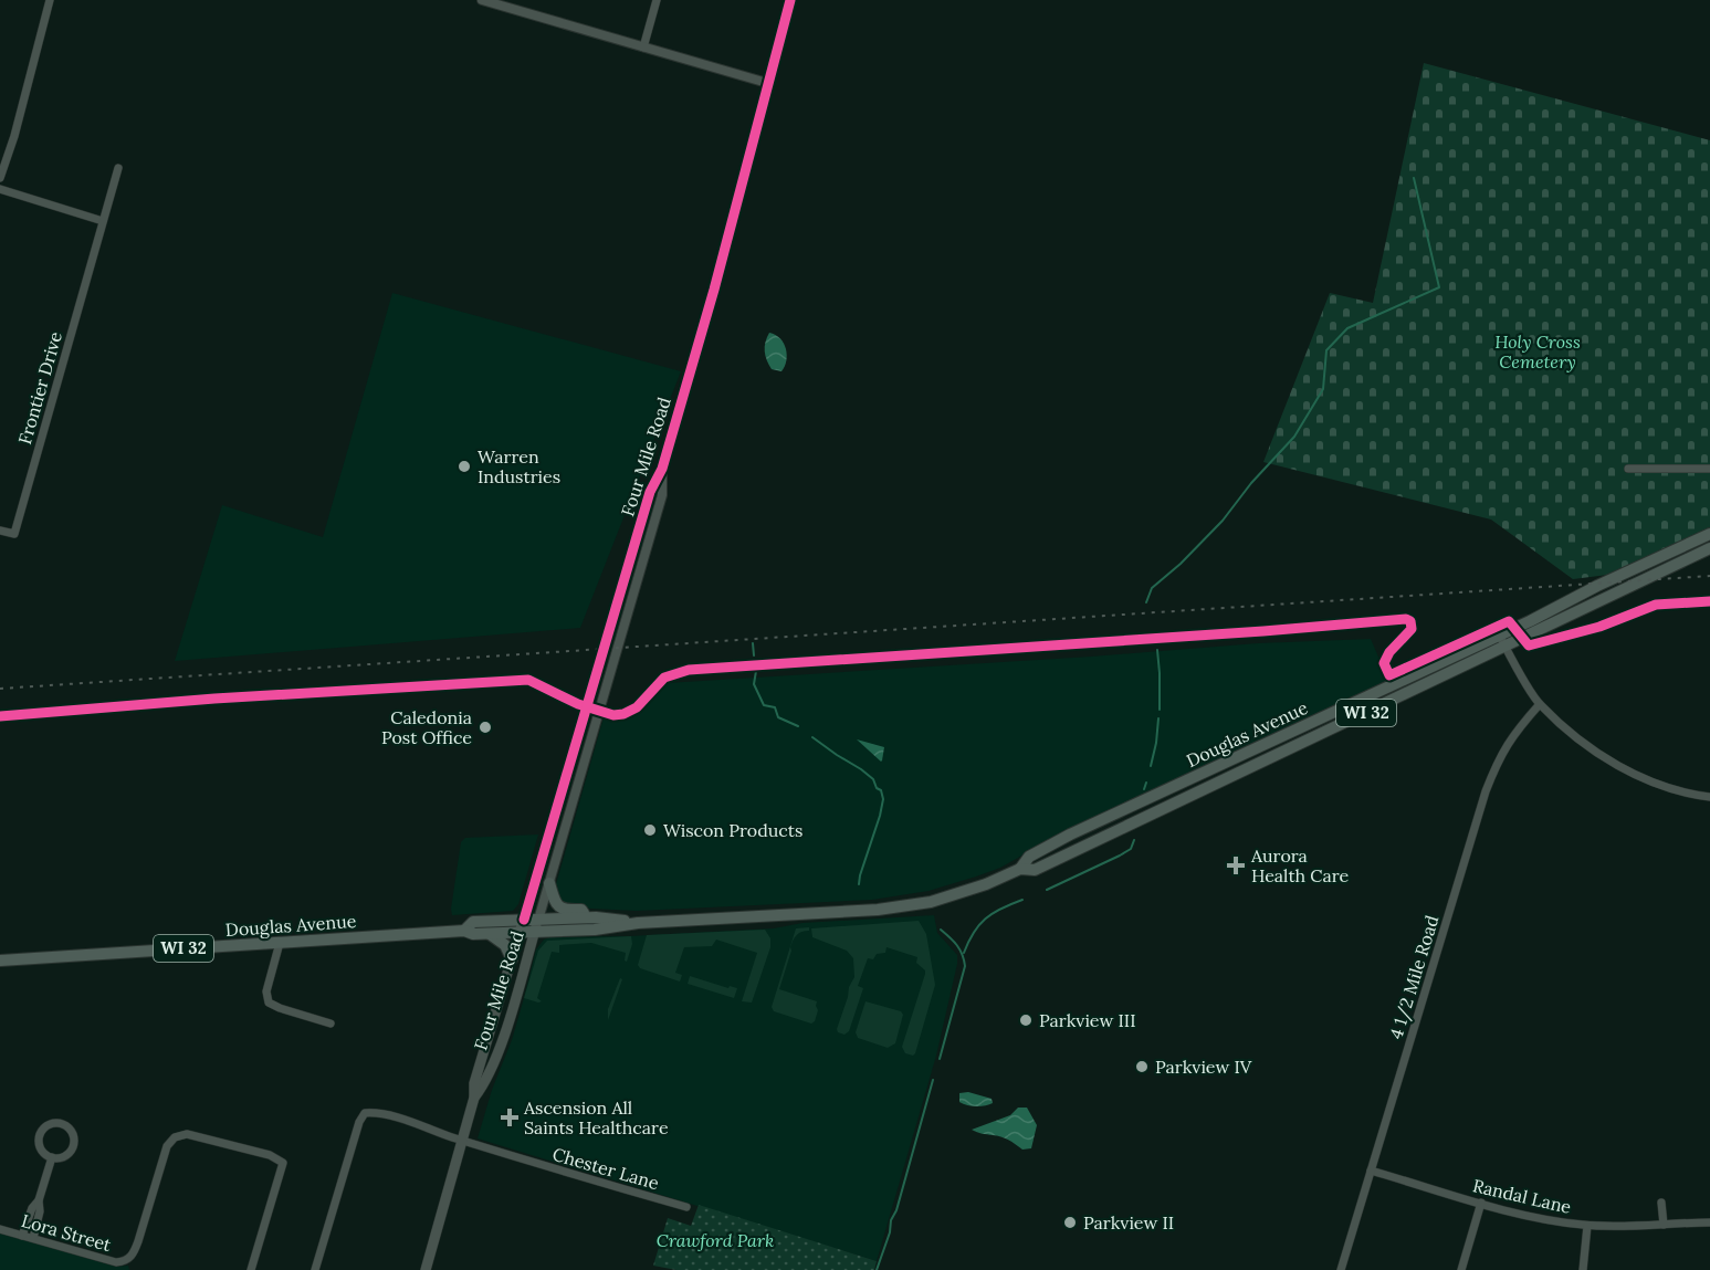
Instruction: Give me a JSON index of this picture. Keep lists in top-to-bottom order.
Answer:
{
  "streets": {
    "main road": ["Four Mile Road", "WI 32", "Douglas Avenue"],
    "street": [
      "Frontier Drive",
      "4 1/2 Mile Road",
      "Chester Lane",
      "Randal Lane",
      "Lora Street"
    ]
  },
  "crossings": [
    ["Four Mile Road", "Douglas Avenue"],
    ["Four Mile Road", "Chester Lane"],
    ["4 1/2 Mile Road", "Randal Lane"]
  ],
  "parks": ["Holy Cross Cemetery", "Crawford Park"],
  "places": {
    "other": [
      "Warren Industries",
      "Caledonia Post Office",
      "Wiscon Products",
      "Parkview III",
      "Parkview IV",
      "Parkview II"
    ],
    "health": ["Aurora Health Care", "Ascension All Saints Healthcare"]
  }
}
